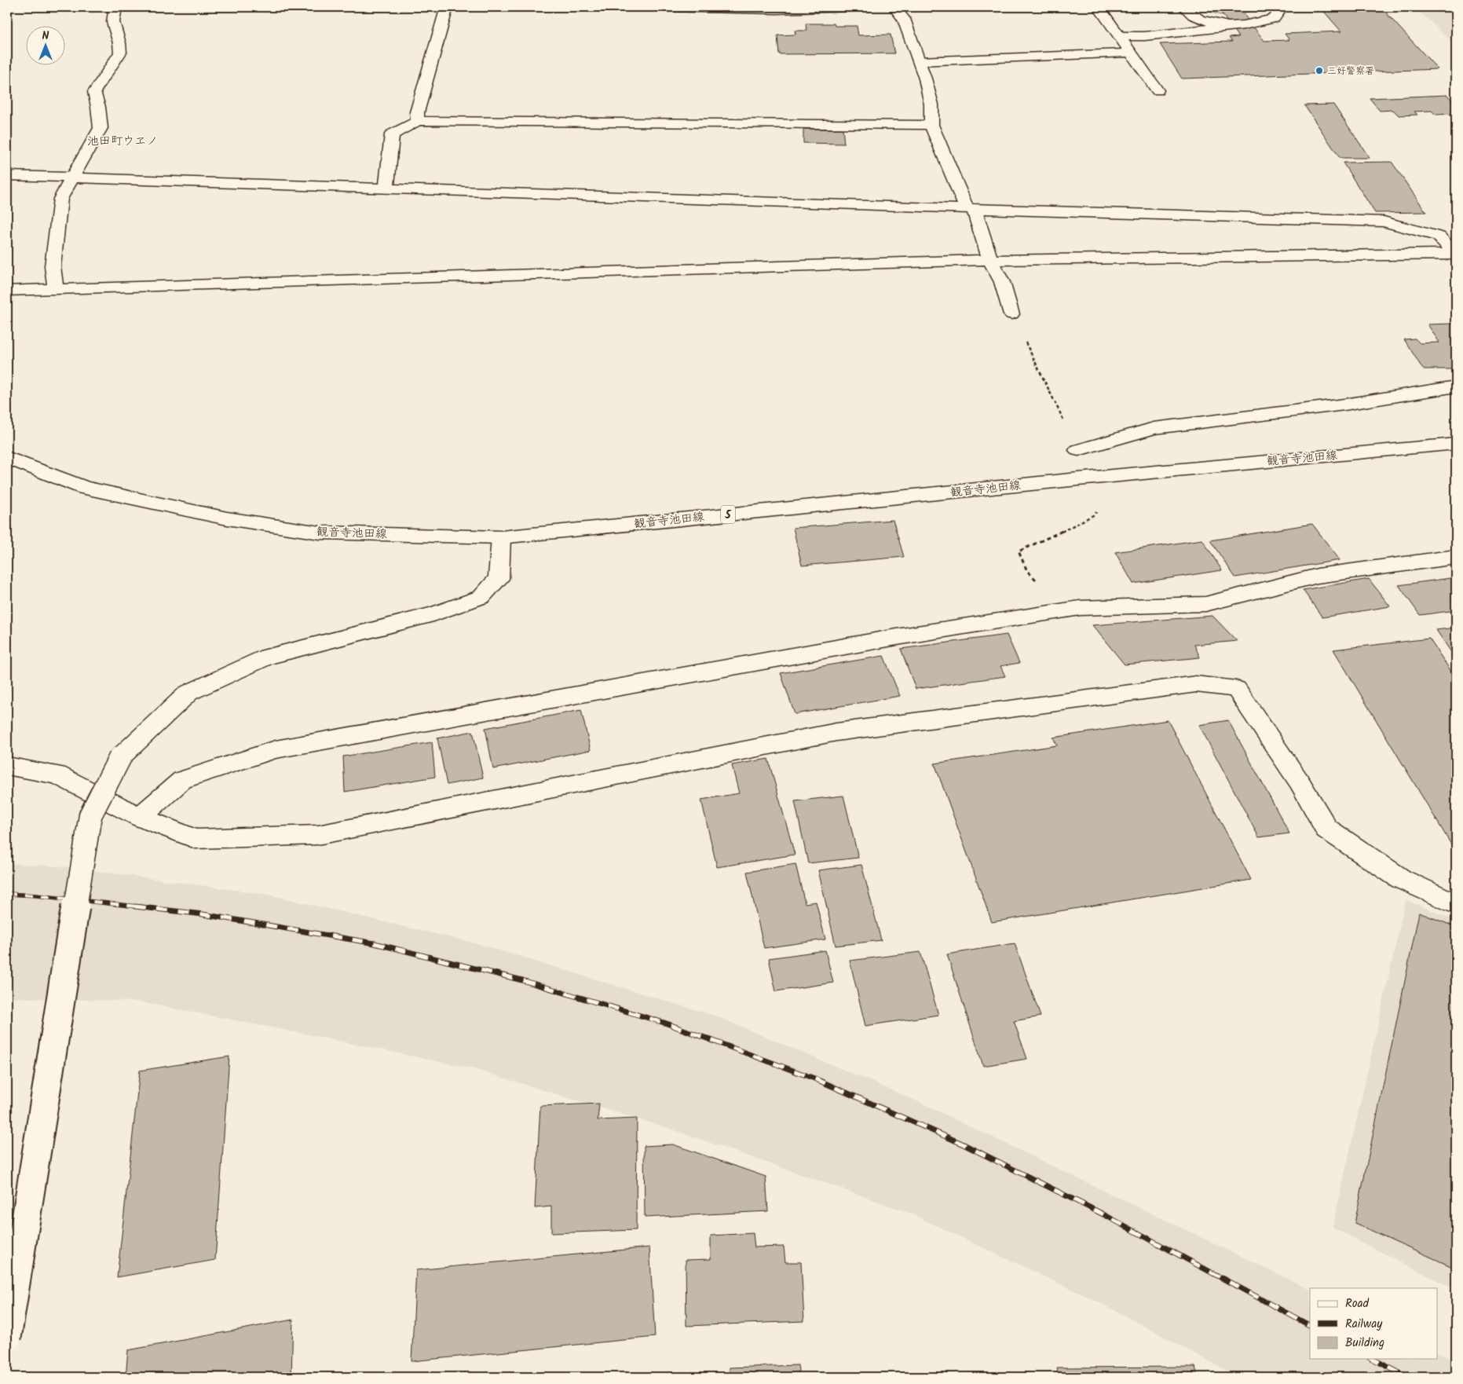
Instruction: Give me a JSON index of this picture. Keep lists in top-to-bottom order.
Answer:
{
  "streets": {
    "main road": ["観音寺池田線", "5"]
  },
  "districts": ["池田町ウヱノ"],
  "places": ["三好警察署"],
  "legend": ["Road", "Railway", "Building"],
  "north": "top"
}
